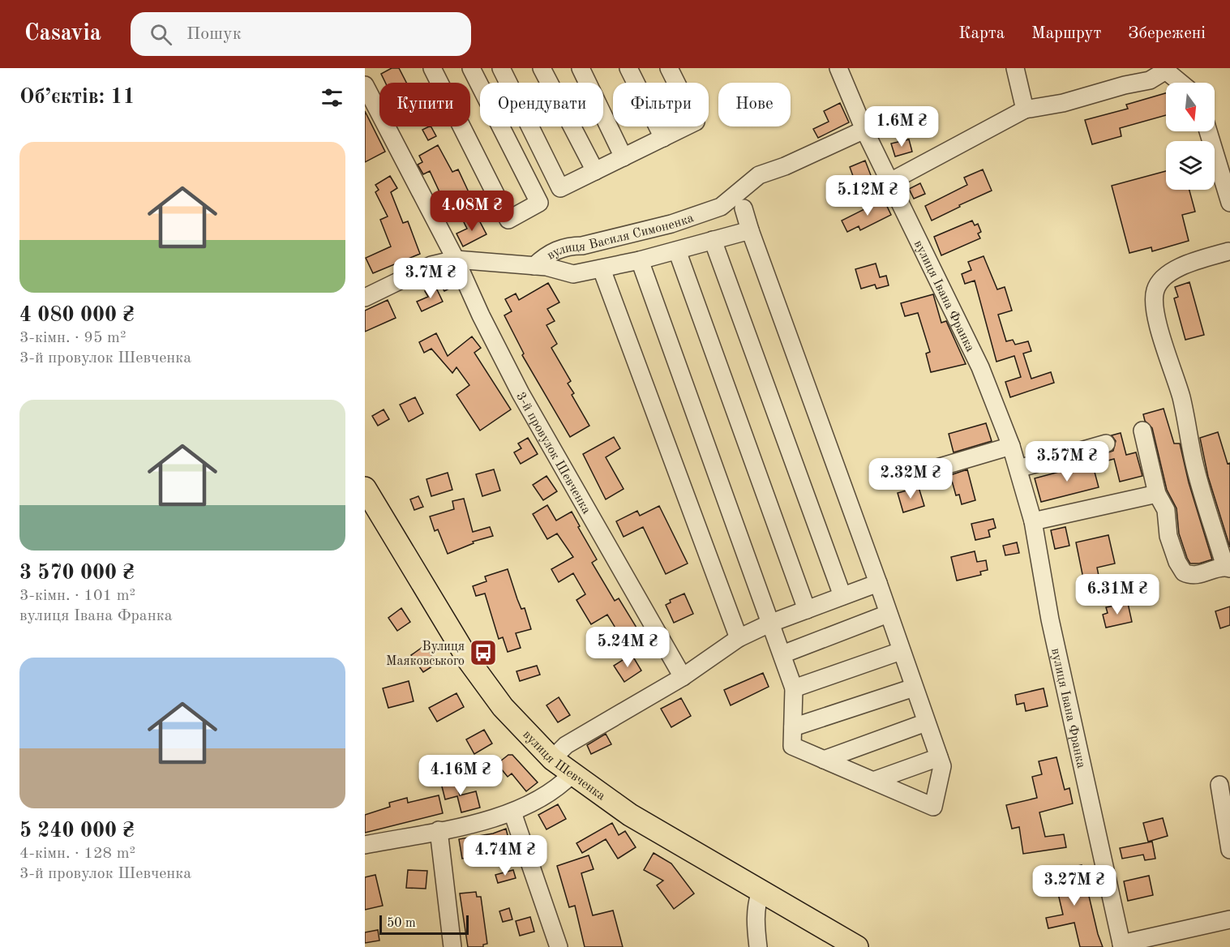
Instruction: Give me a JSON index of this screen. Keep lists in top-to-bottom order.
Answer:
{
  "streets": {
    "main road": ["вулиця Шевченка"],
    "street": ["вулиця Василя Симоненка", "вулиця Івана Франка", "3-й провулок Шевченка"]
  },
  "crossings": [
    ["вулиця Василя Симоненка", "вулиця Івана Франка"],
    ["вулиця Василя Симоненка", "3-й провулок Шевченка"]
  ],
  "places": {
    "bus stop": ["Вулиця Маяковського"]
  },
  "scale_bar": "50 m",
  "north": "bottom",
  "page": {
    "header": "Casavia",
    "search": "Пошук",
    "nav": ["Карта", "Маршрут", "Збережені"],
    "heading": "Об’єктів: 11",
    "chip": [
      "Купити",
      "Орендувати",
      "Фільтри",
      "Нове"
    ],
    "price": [
      "1.6M ₴",
      "5.12M ₴",
      "4.08M ₴",
      "3.7M ₴",
      "3.57M ₴",
      "2.32M ₴",
      "6.31M ₴",
      "5.24M ₴",
      "4.16M ₴",
      "4.74M ₴",
      "3.27M ₴"
    ],
    "list": [
      {
        "name": "4 080 000 ₴",
        "note": "3-кімн. · 95 m² · 3-й провулок Шевченка"
      },
      {
        "name": "3 570 000 ₴",
        "note": "3-кімн. · 101 m² · вулиця Івана Франка"
      },
      {
        "name": "5 240 000 ₴",
        "note": "4-кімн. · 128 m² · 3-й провулок Шевченка"
      }
    ],
    "scale": "50 m"
  }
}
